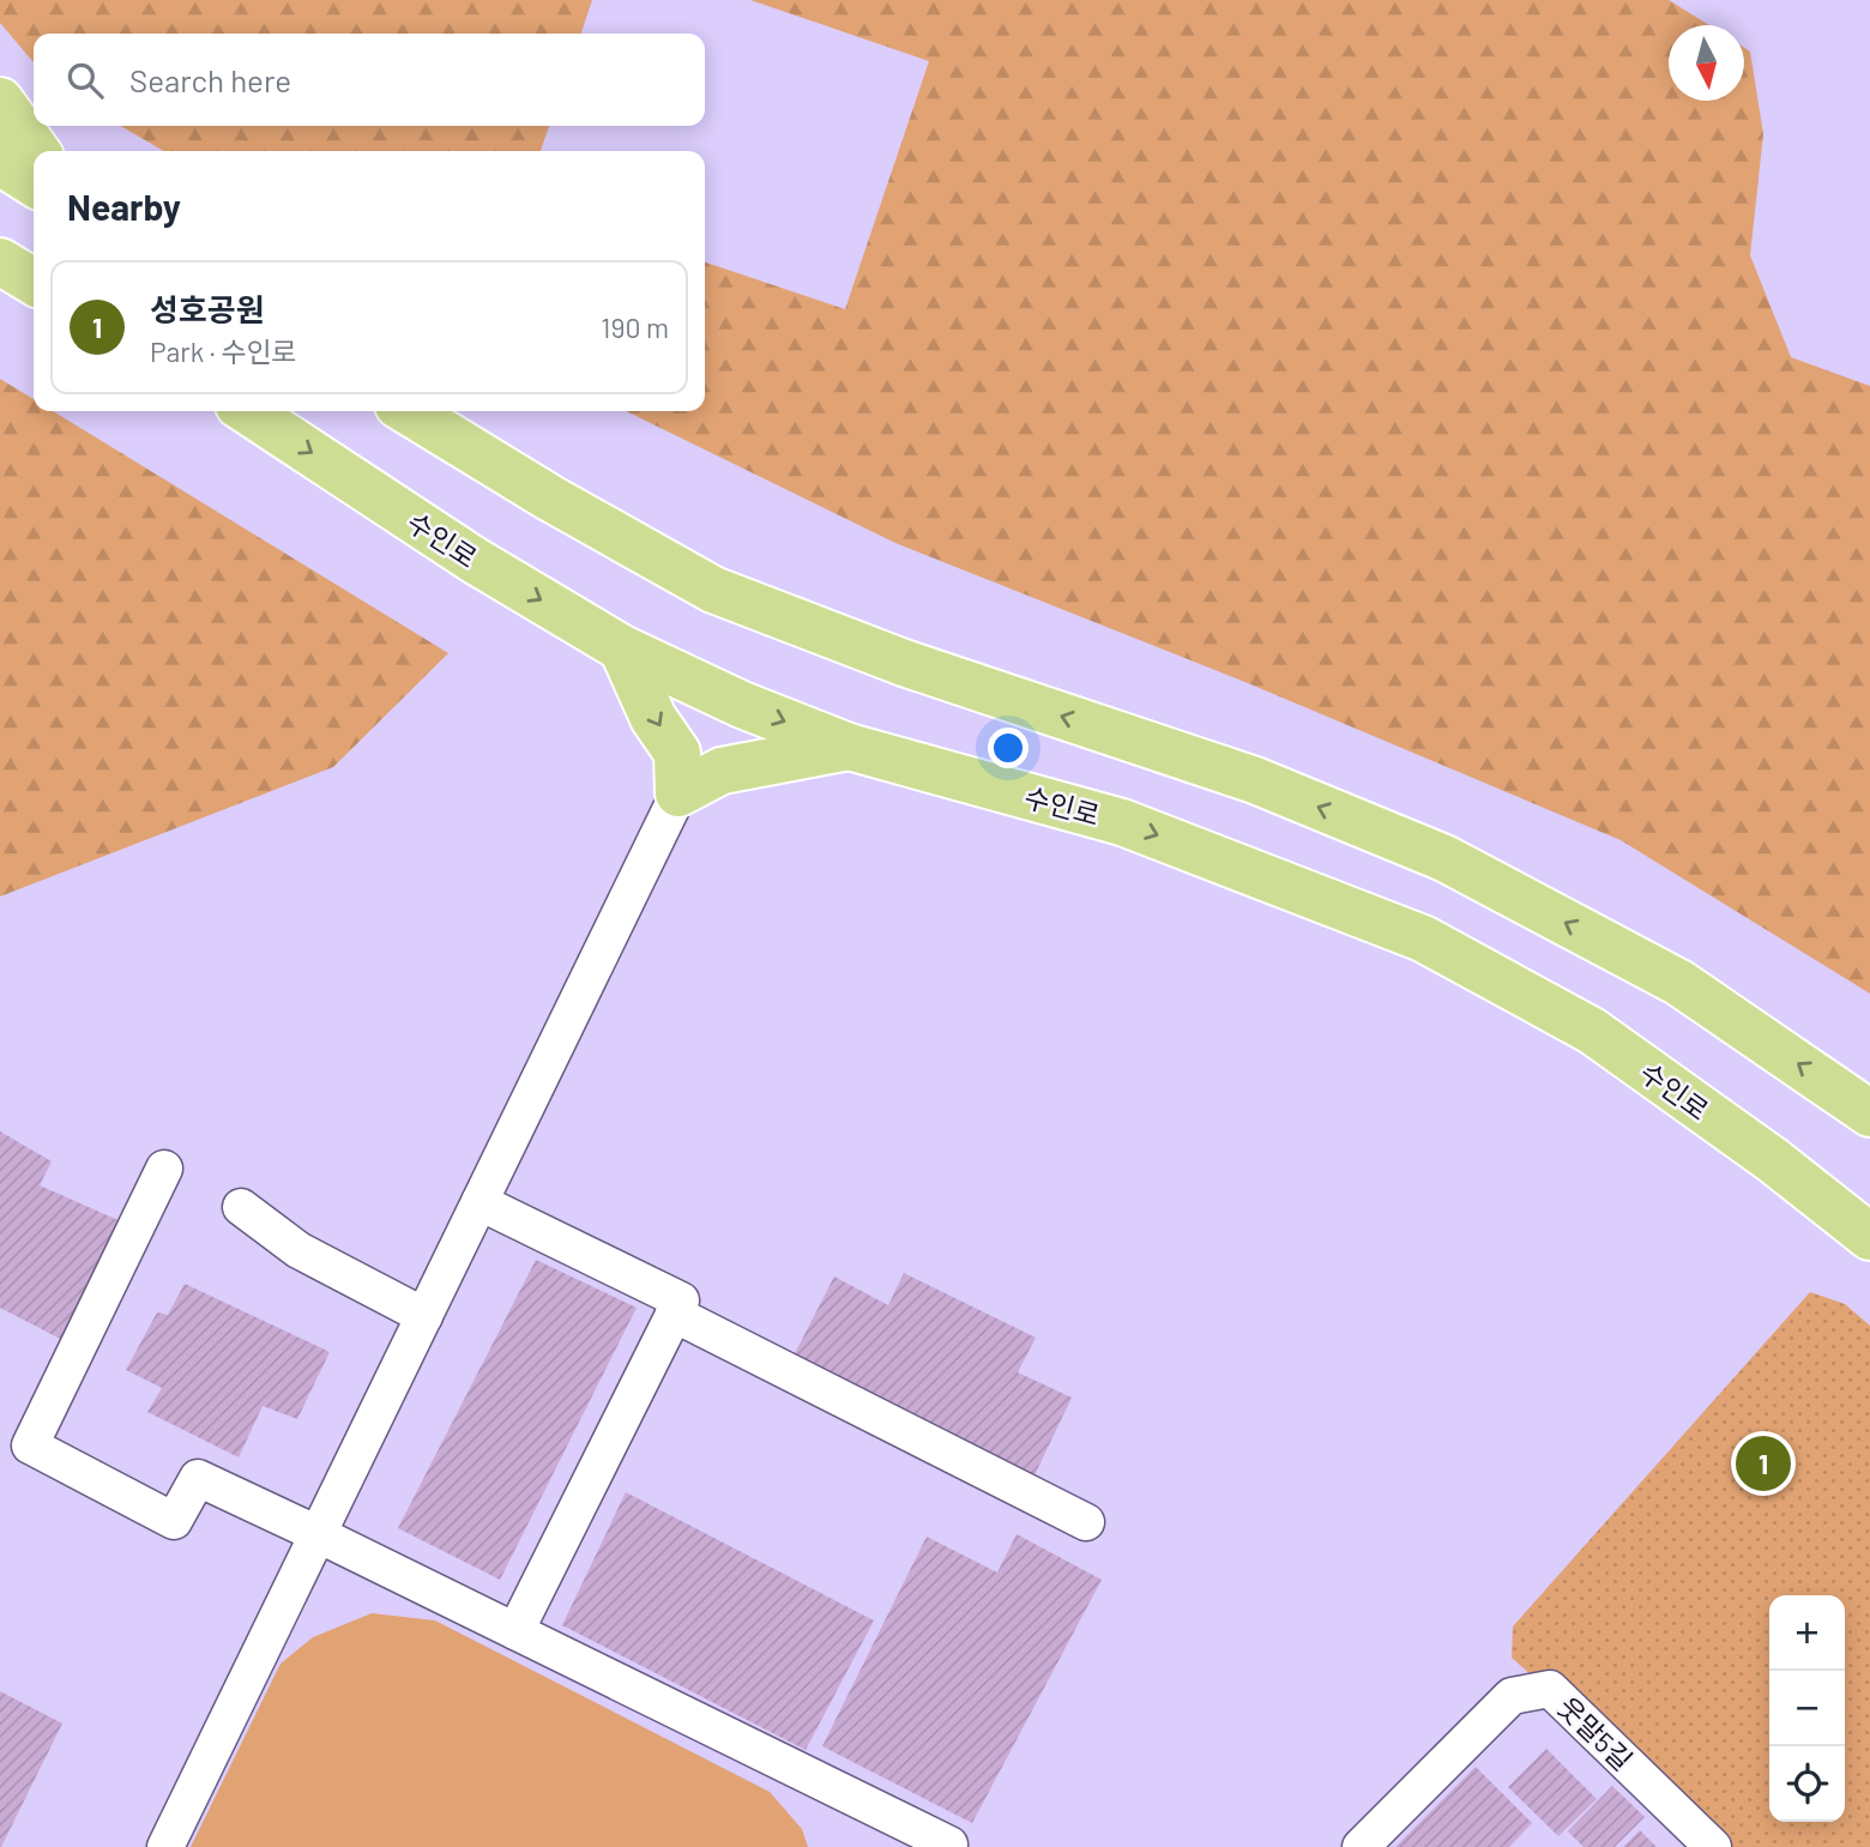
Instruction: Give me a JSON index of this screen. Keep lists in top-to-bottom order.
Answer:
{
  "streets": {
    "highway": ["수인로"],
    "street": ["웃말5길"]
  },
  "north": "bottom",
  "page": {
    "search": "Search here",
    "heading": "Nearby",
    "list": [
      {
        "mark": "1",
        "name": "성호공원",
        "note": "Park · 수인로",
        "value": "190 m"
      }
    ],
    "pins": "1",
    "map_buttons": ["+", "−"]
  }
}
